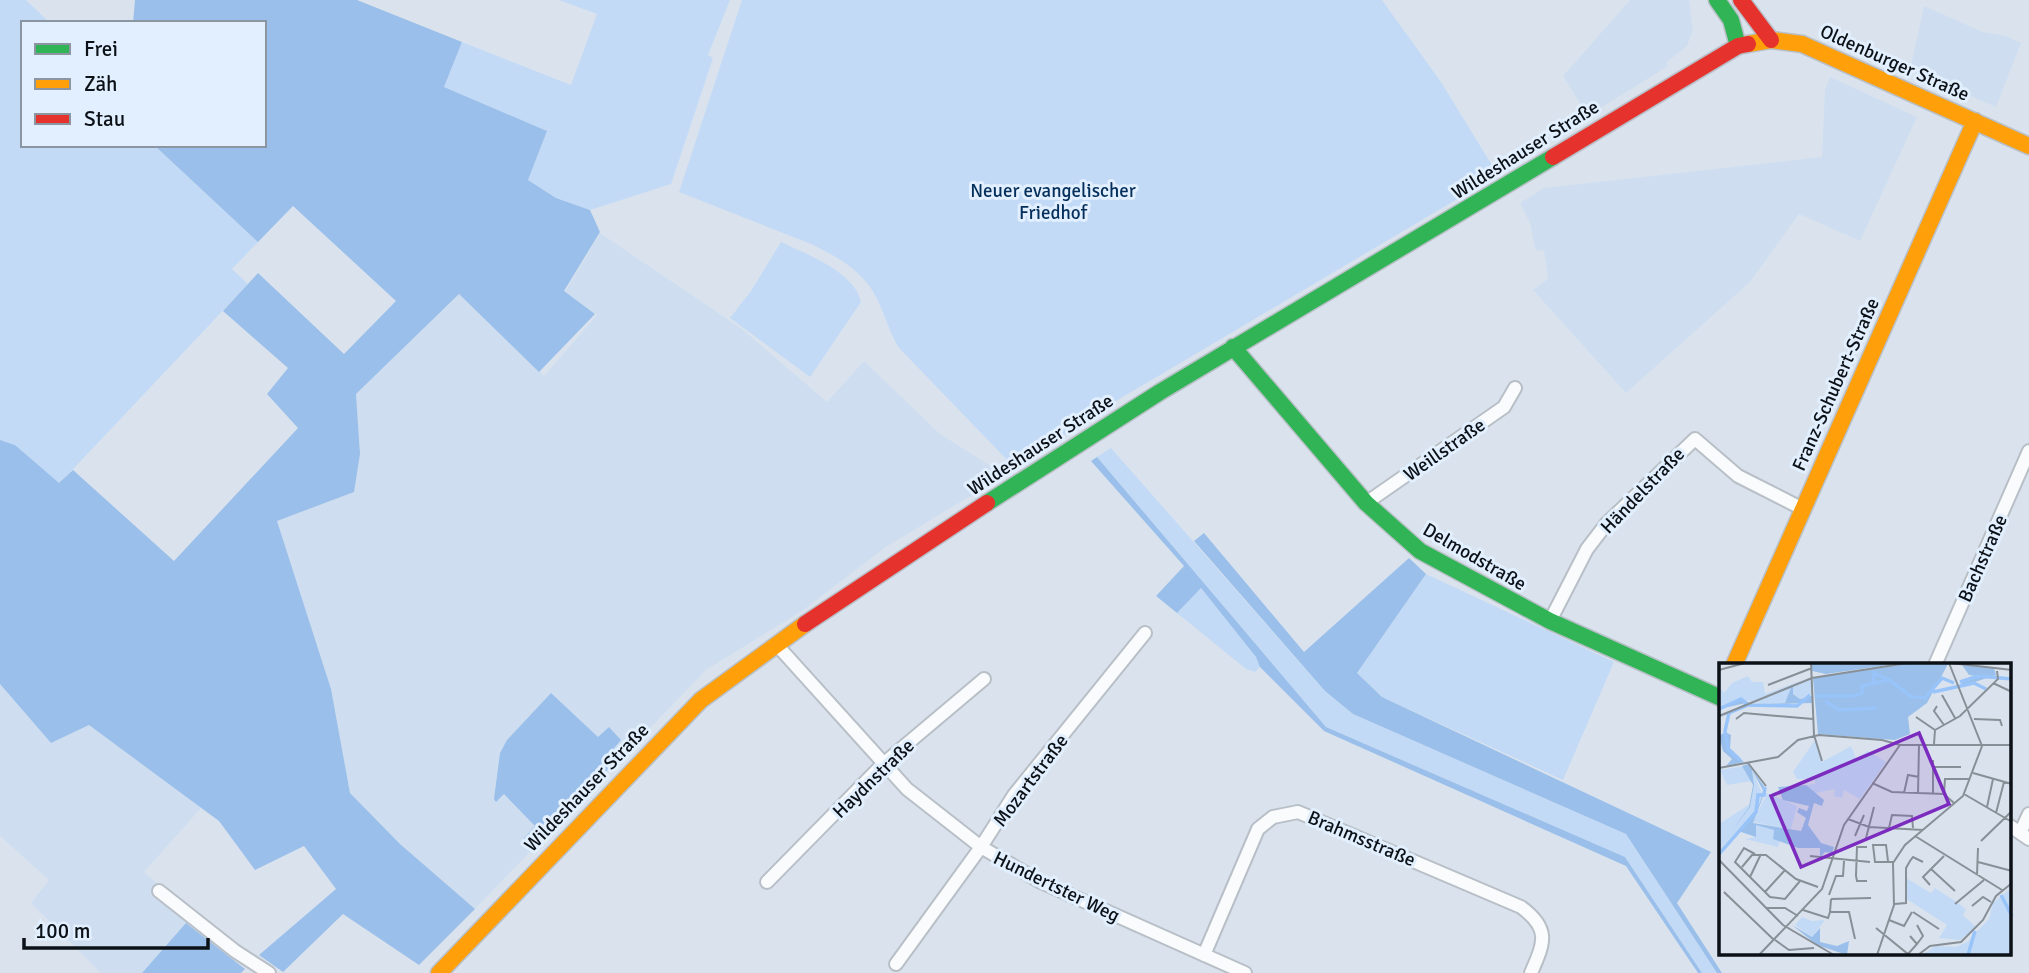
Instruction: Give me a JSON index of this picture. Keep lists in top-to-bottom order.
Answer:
{
  "streets": {
    "main road": [
      "Oldenburger Straße",
      "Wildeshauser Straße",
      "Franz-Schubert-Straße",
      "Delmodstraße"
    ],
    "street": [
      "Weillstraße",
      "Händelstraße",
      "Bachstraße",
      "Haydnstraße",
      "Mozartstraße",
      "Brahmsstraße",
      "Hundertster Weg"
    ]
  },
  "crossings": [
    ["Oldenburger Straße", "Wildeshauser Straße"],
    ["Oldenburger Straße", "Franz-Schubert-Straße"],
    ["Wildeshauser Straße", "Delmodstraße"],
    ["Wildeshauser Straße", "Hundertster Weg"],
    ["Franz-Schubert-Straße", "Händelstraße"],
    ["Weillstraße", "Delmodstraße"],
    ["Händelstraße", "Delmodstraße"],
    ["Haydnstraße", "Hundertster Weg"],
    ["Mozartstraße", "Hundertster Weg"],
    ["Brahmsstraße", "Hundertster Weg"]
  ],
  "parks": ["Neuer evangelischer Friedhof"],
  "legend": ["Frei", "Zäh", "Stau"],
  "scale_bar": "100 m"
}
